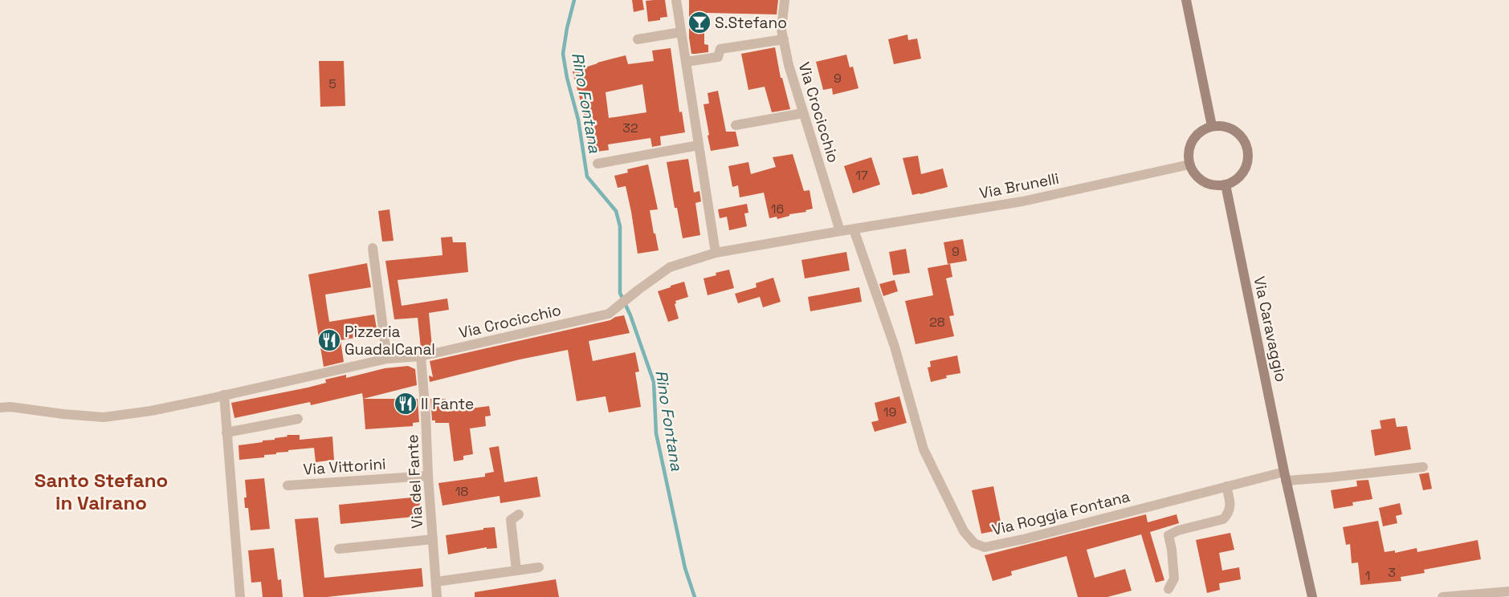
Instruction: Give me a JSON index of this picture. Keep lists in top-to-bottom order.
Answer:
{
  "streets": {
    "street": [
      "Via Crocicchio",
      "Via Brunelli",
      "Via Caravaggio",
      "Via Vittorini",
      "Via del Fante",
      "Via Roggia Fontana"
    ]
  },
  "crossings": [
    ["Via Crocicchio", "Via Brunelli"],
    ["Via Crocicchio", "Via del Fante"],
    ["Via Crocicchio", "Via Roggia Fontana"],
    ["Via Brunelli", "Via Caravaggio"],
    ["Via Brunelli", "Via Roggia Fontana"],
    ["Via Caravaggio", "Via Roggia Fontana"],
    ["Via Vittorini", "Via del Fante"]
  ],
  "districts": ["Santo Stefano in Vairano"],
  "water": ["Rino Fontana"],
  "places": {
    "bar": ["S.Stefano"],
    "restaurant": ["Pizzeria GuadalCanal", "Il Fante"]
  },
  "house_numbers": [
    "9",
    "5",
    "32",
    "17",
    "16",
    "9",
    "28",
    "19",
    "18",
    "3",
    "1"
  ]
}
